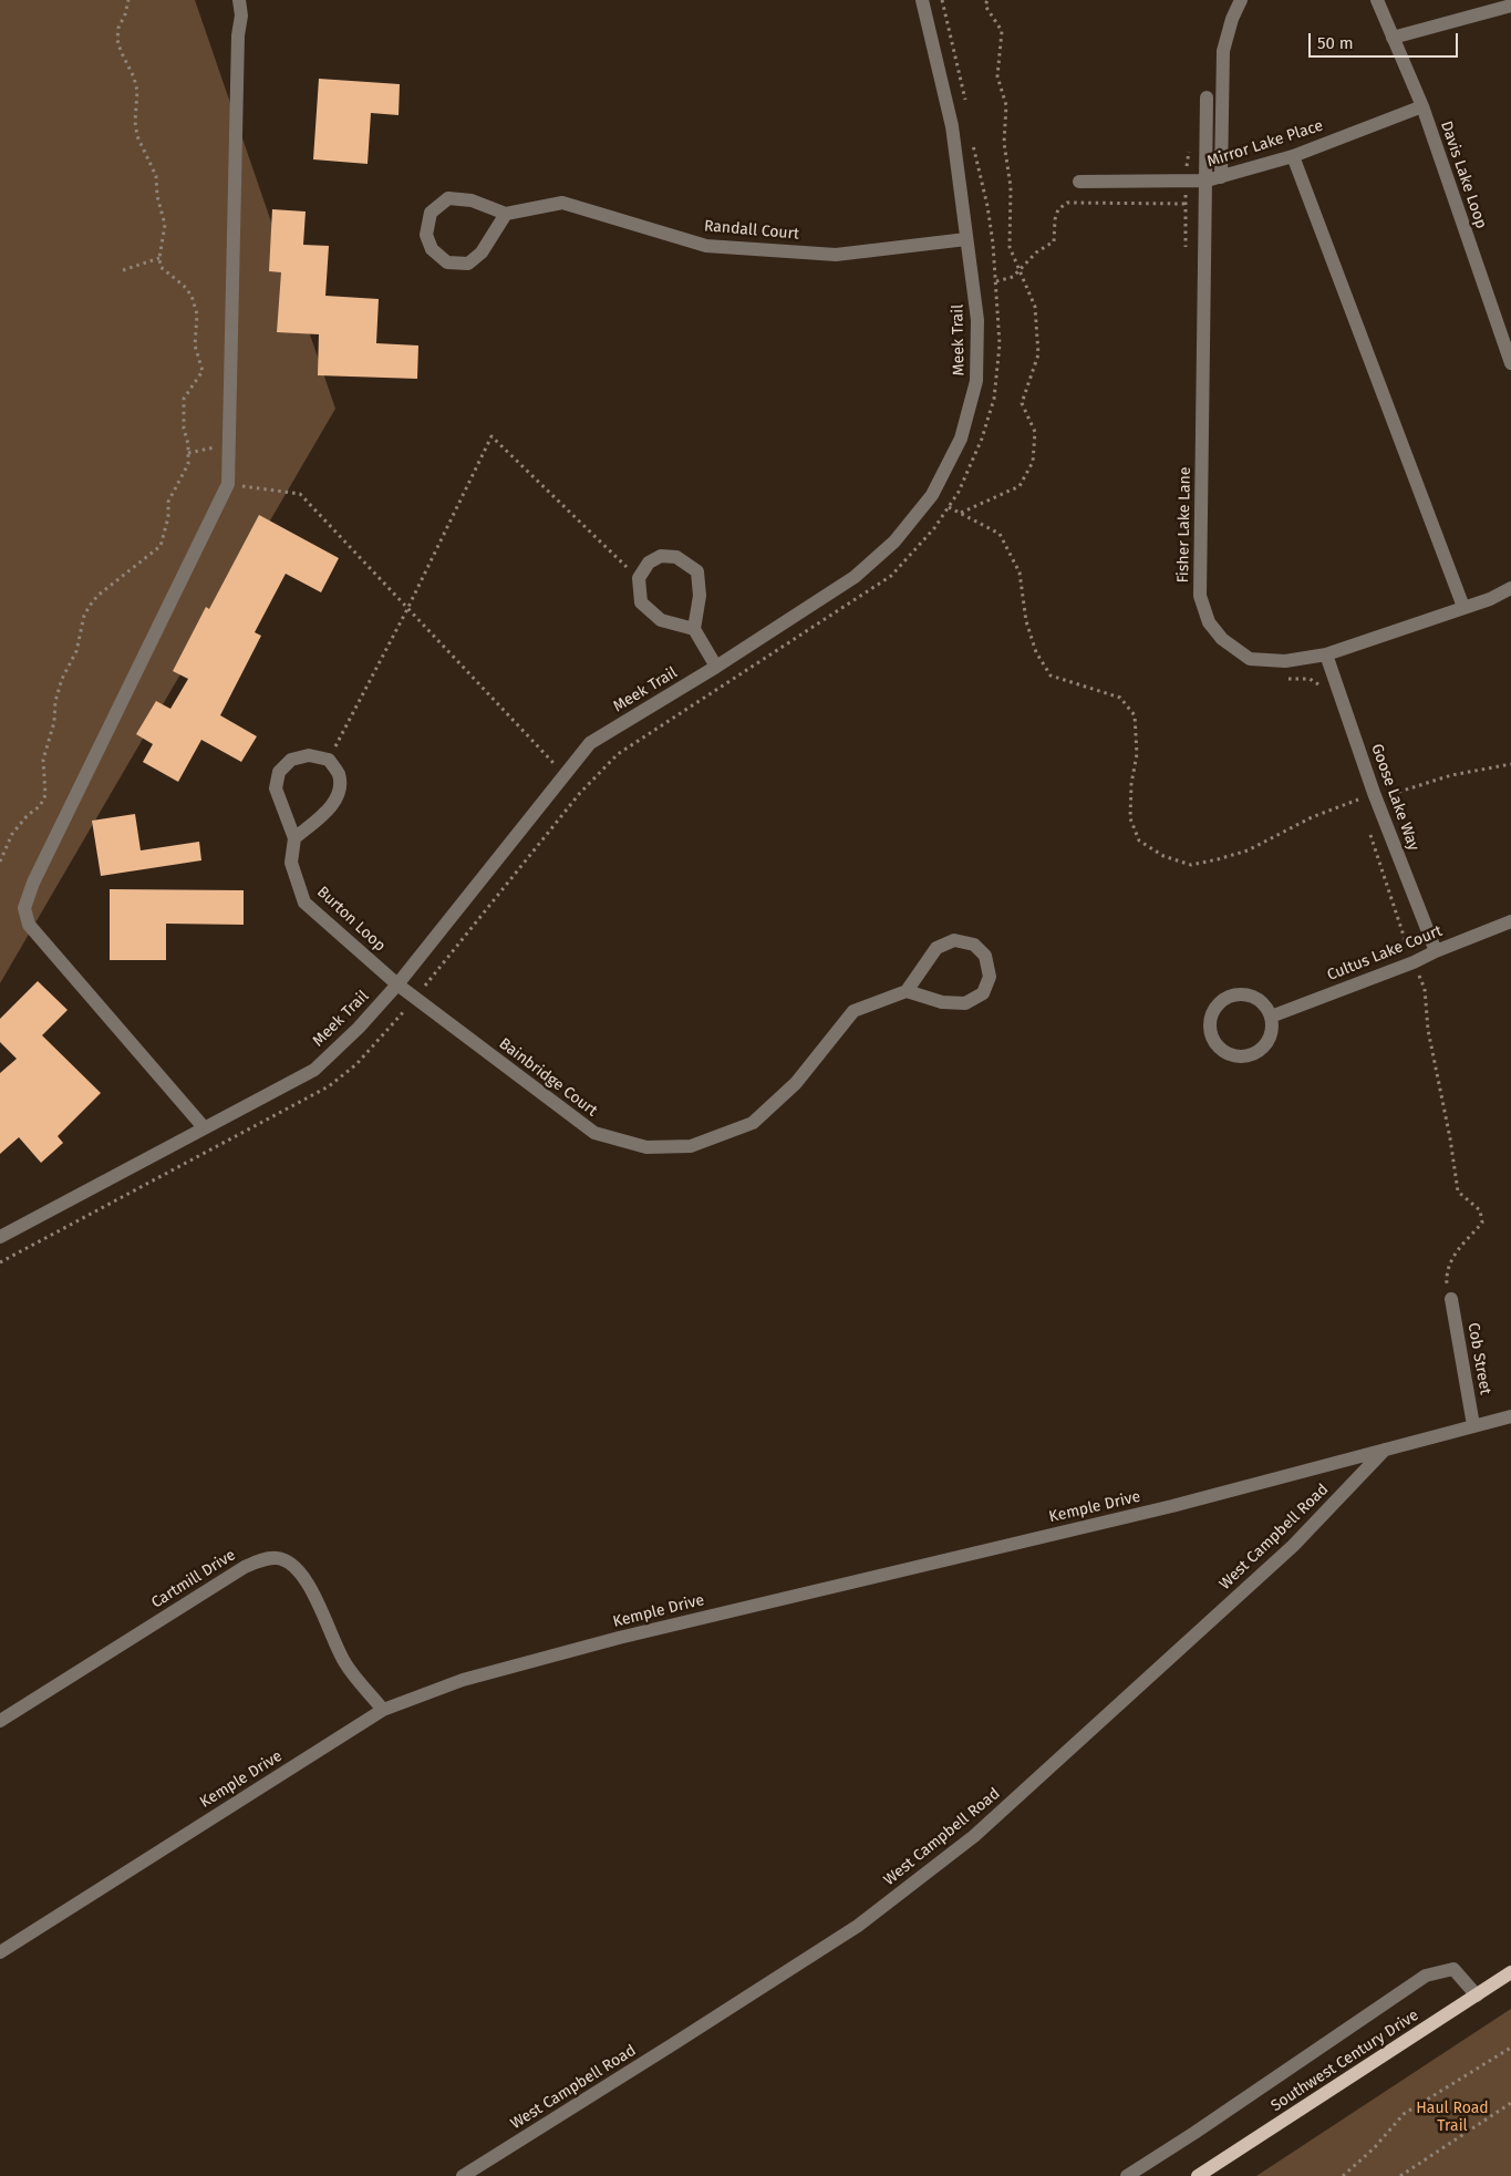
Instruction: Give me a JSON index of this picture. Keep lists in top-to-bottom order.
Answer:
{
  "streets": {
    "main road": ["Southwest Century Drive"],
    "street": [
      "Mirror Lake Place",
      "Davis Lake Loop",
      "Randall Court",
      "Meek Trail",
      "Fisher Lake Lane",
      "Goose Lake Way",
      "Burton Loop",
      "Cultus Lake Court",
      "Bainbridge Court",
      "Cob Street",
      "Kemple Drive",
      "West Campbell Road",
      "Cartmill Drive"
    ]
  },
  "crossings": [
    ["Mirror Lake Place", "Davis Lake Loop"],
    ["Mirror Lake Place", "Fisher Lake Lane"],
    ["Randall Court", "Meek Trail"],
    ["Meek Trail", "Burton Loop"],
    ["Meek Trail", "Bainbridge Court"],
    ["Fisher Lake Lane", "Goose Lake Way"],
    ["Goose Lake Way", "Cultus Lake Court"],
    ["Burton Loop", "Bainbridge Court"],
    ["Cob Street", "Kemple Drive"],
    ["Kemple Drive", "West Campbell Road"],
    ["Kemple Drive", "Cartmill Drive"]
  ],
  "parks": ["Haul Road Trail"],
  "scale_bar": "50 m"
}
